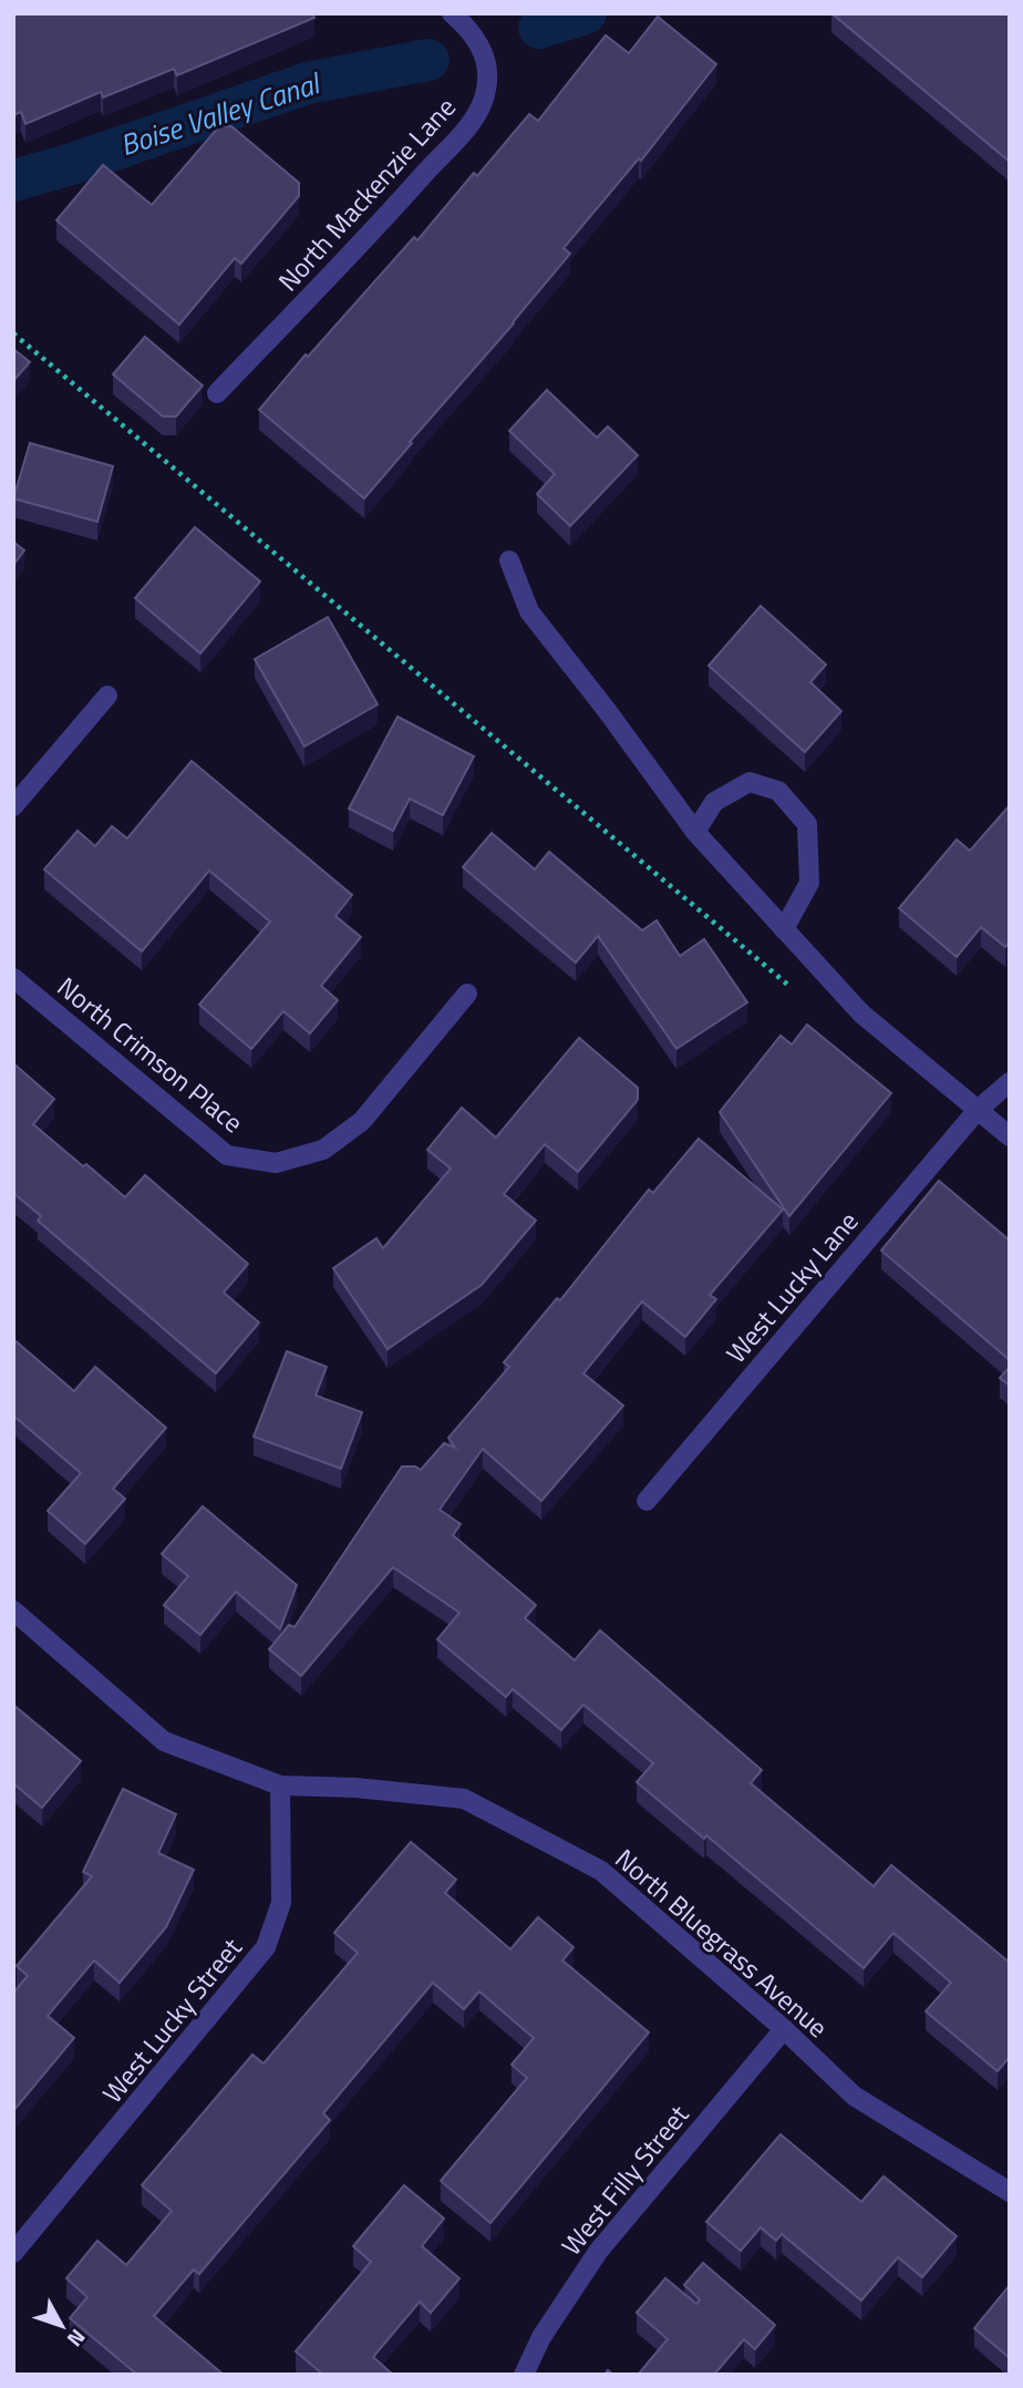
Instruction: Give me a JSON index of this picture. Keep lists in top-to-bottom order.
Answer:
{
  "streets": {
    "street": [
      "North Mackenzie Lane",
      "North Crimson Place",
      "West Lucky Lane",
      "North Bluegrass Avenue",
      "West Lucky Street",
      "West Filly Street"
    ]
  },
  "crossings": [
    ["North Bluegrass Avenue", "West Lucky Street"],
    ["North Bluegrass Avenue", "West Filly Street"]
  ],
  "water": ["Boise Valley Canal"],
  "north": "bottom right"
}
